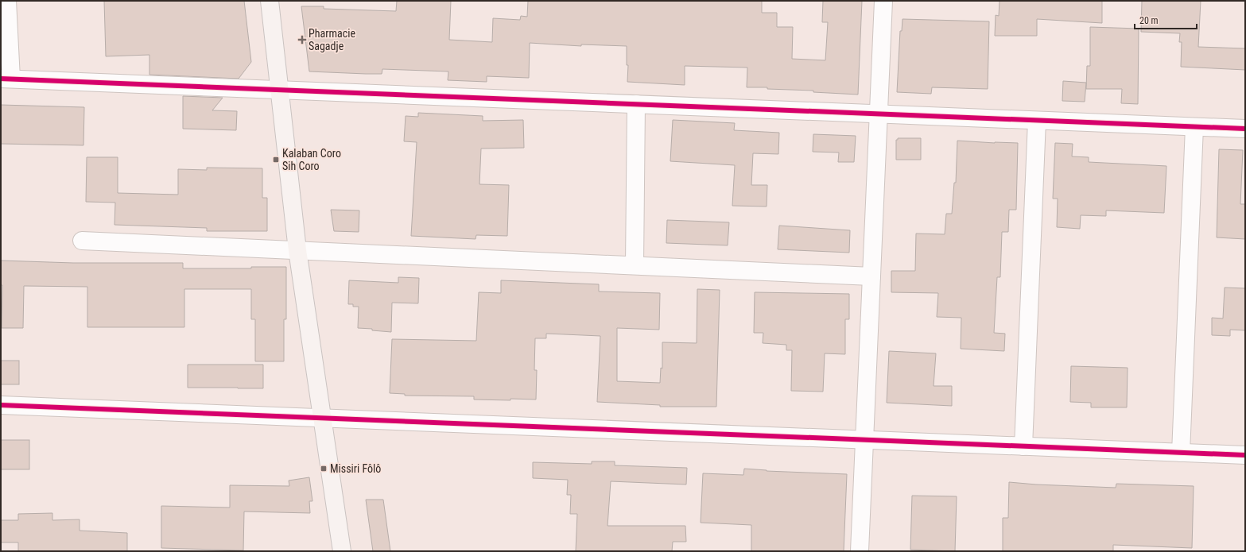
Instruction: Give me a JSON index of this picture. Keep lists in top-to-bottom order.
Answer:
{
  "places": {
    "health": ["Pharmacie Sagadje"],
    "transit": ["Kalaban Coro Sih Coro", "Missiri Fôlô"]
  },
  "scale_bar": "20 m"
}
